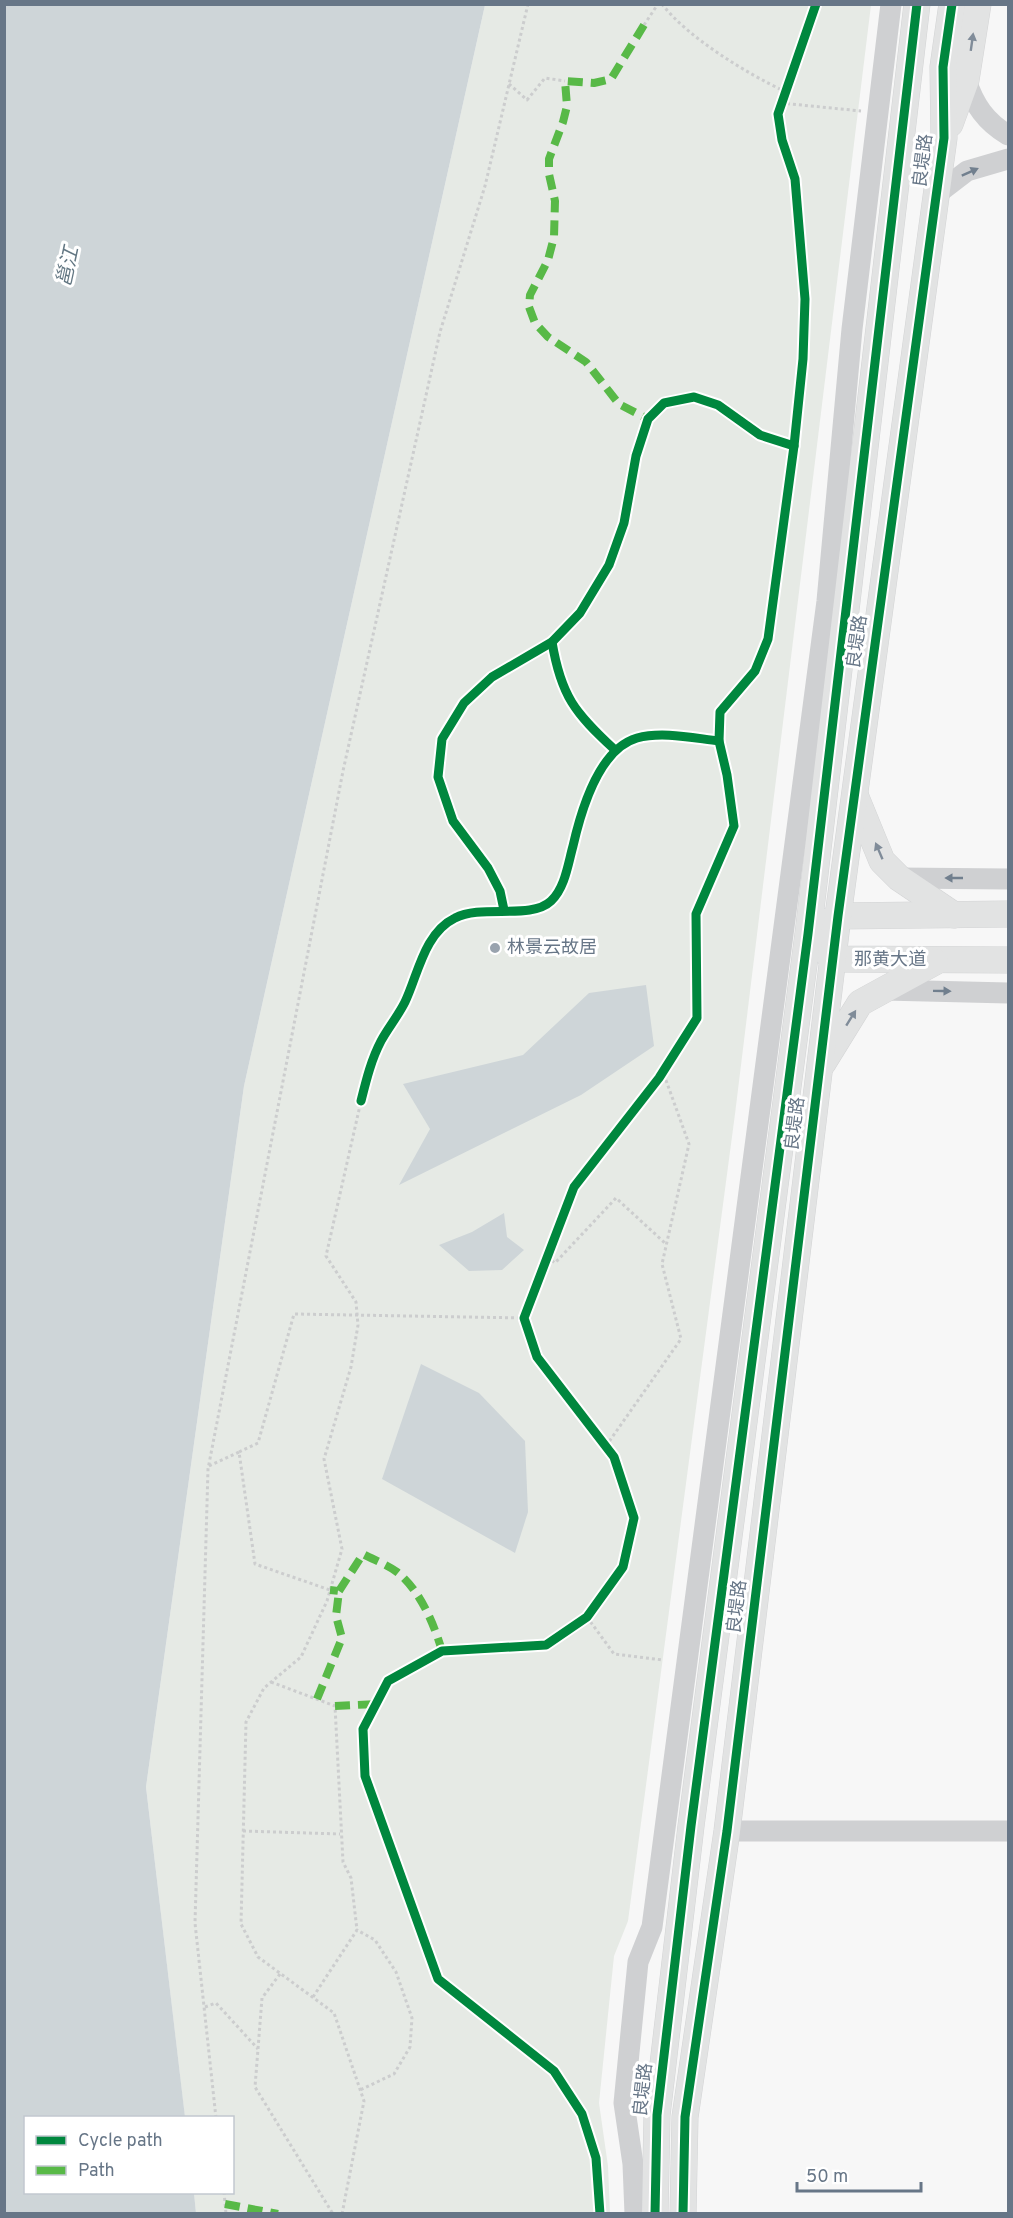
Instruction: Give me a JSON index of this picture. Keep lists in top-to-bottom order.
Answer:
{
  "streets": {
    "main road": ["良堤路", "那黄大道"]
  },
  "crossings": [
    ["良堤路", "那黄大道"]
  ],
  "water": ["邕江"],
  "places": ["林景云故居"],
  "legend": ["Cycle path", "Path"],
  "scale_bar": "50 m"
}
